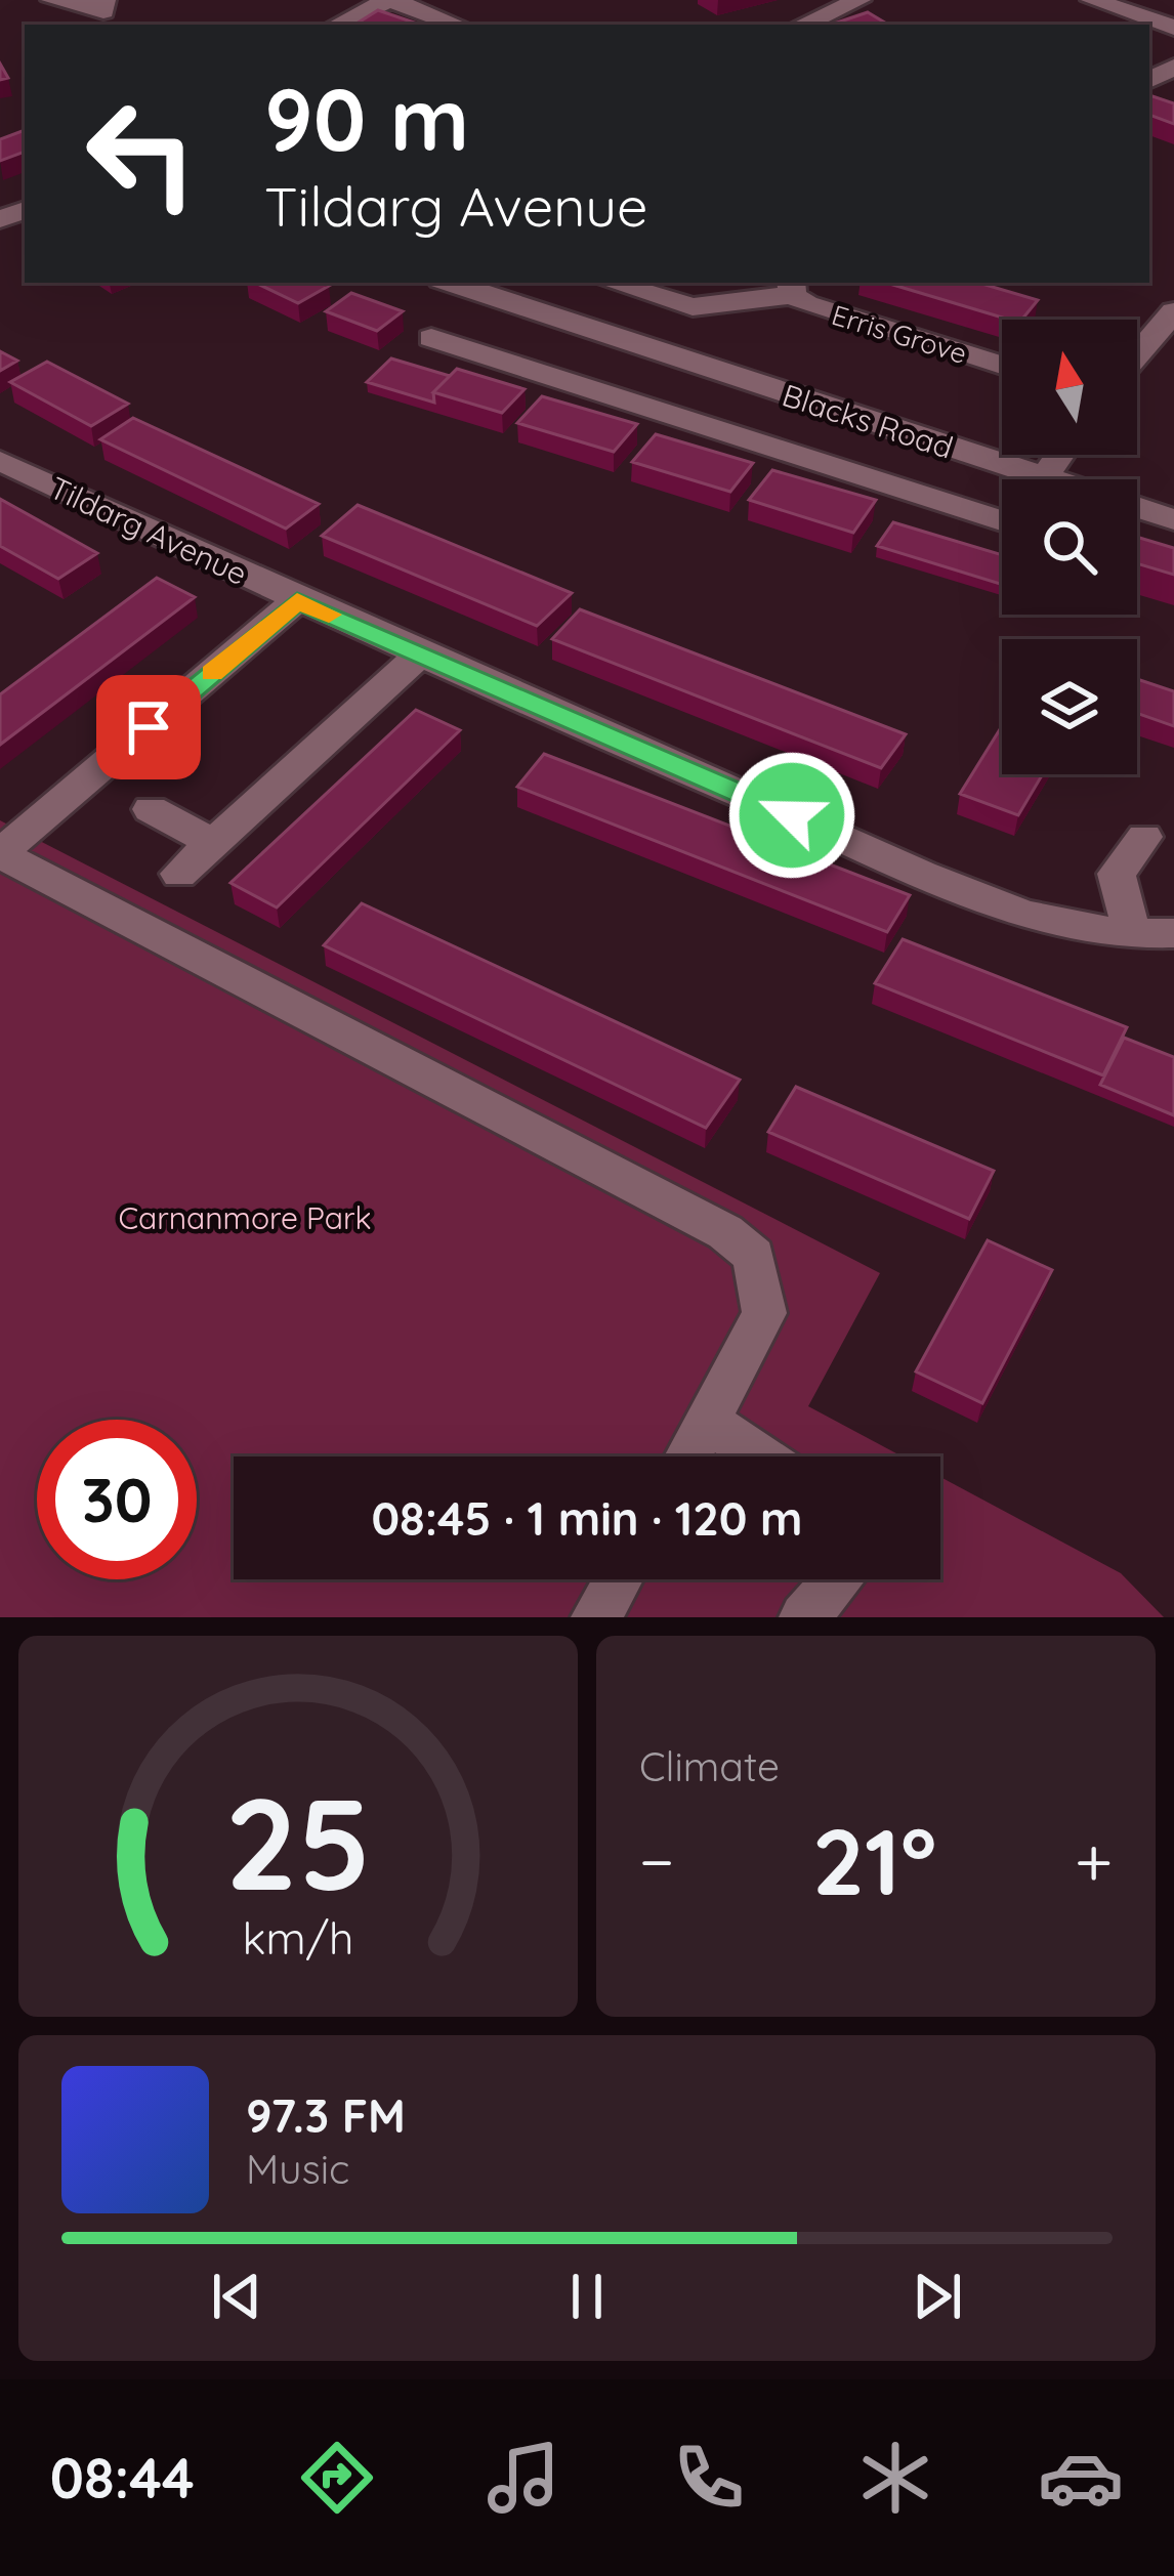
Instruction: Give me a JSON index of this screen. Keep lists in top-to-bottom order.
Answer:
{
  "streets": {
    "street": ["Erris Grove", "Blacks Road", "Tildarg Avenue"]
  },
  "parks": ["Carnanmore Park"],
  "north": "top",
  "page": {
    "turn": ["90 m", "Tildarg Avenue"],
    "limit": "30",
    "trip": "08:45 · 1 min · 120 m",
    "tile": "Climate",
    "heat": ["−", "21°", "+"],
    "song": ["97.3 FM", "Music"],
    "tabs": "08:44",
    "gauge": ["25", "km/h"]
  }
}
